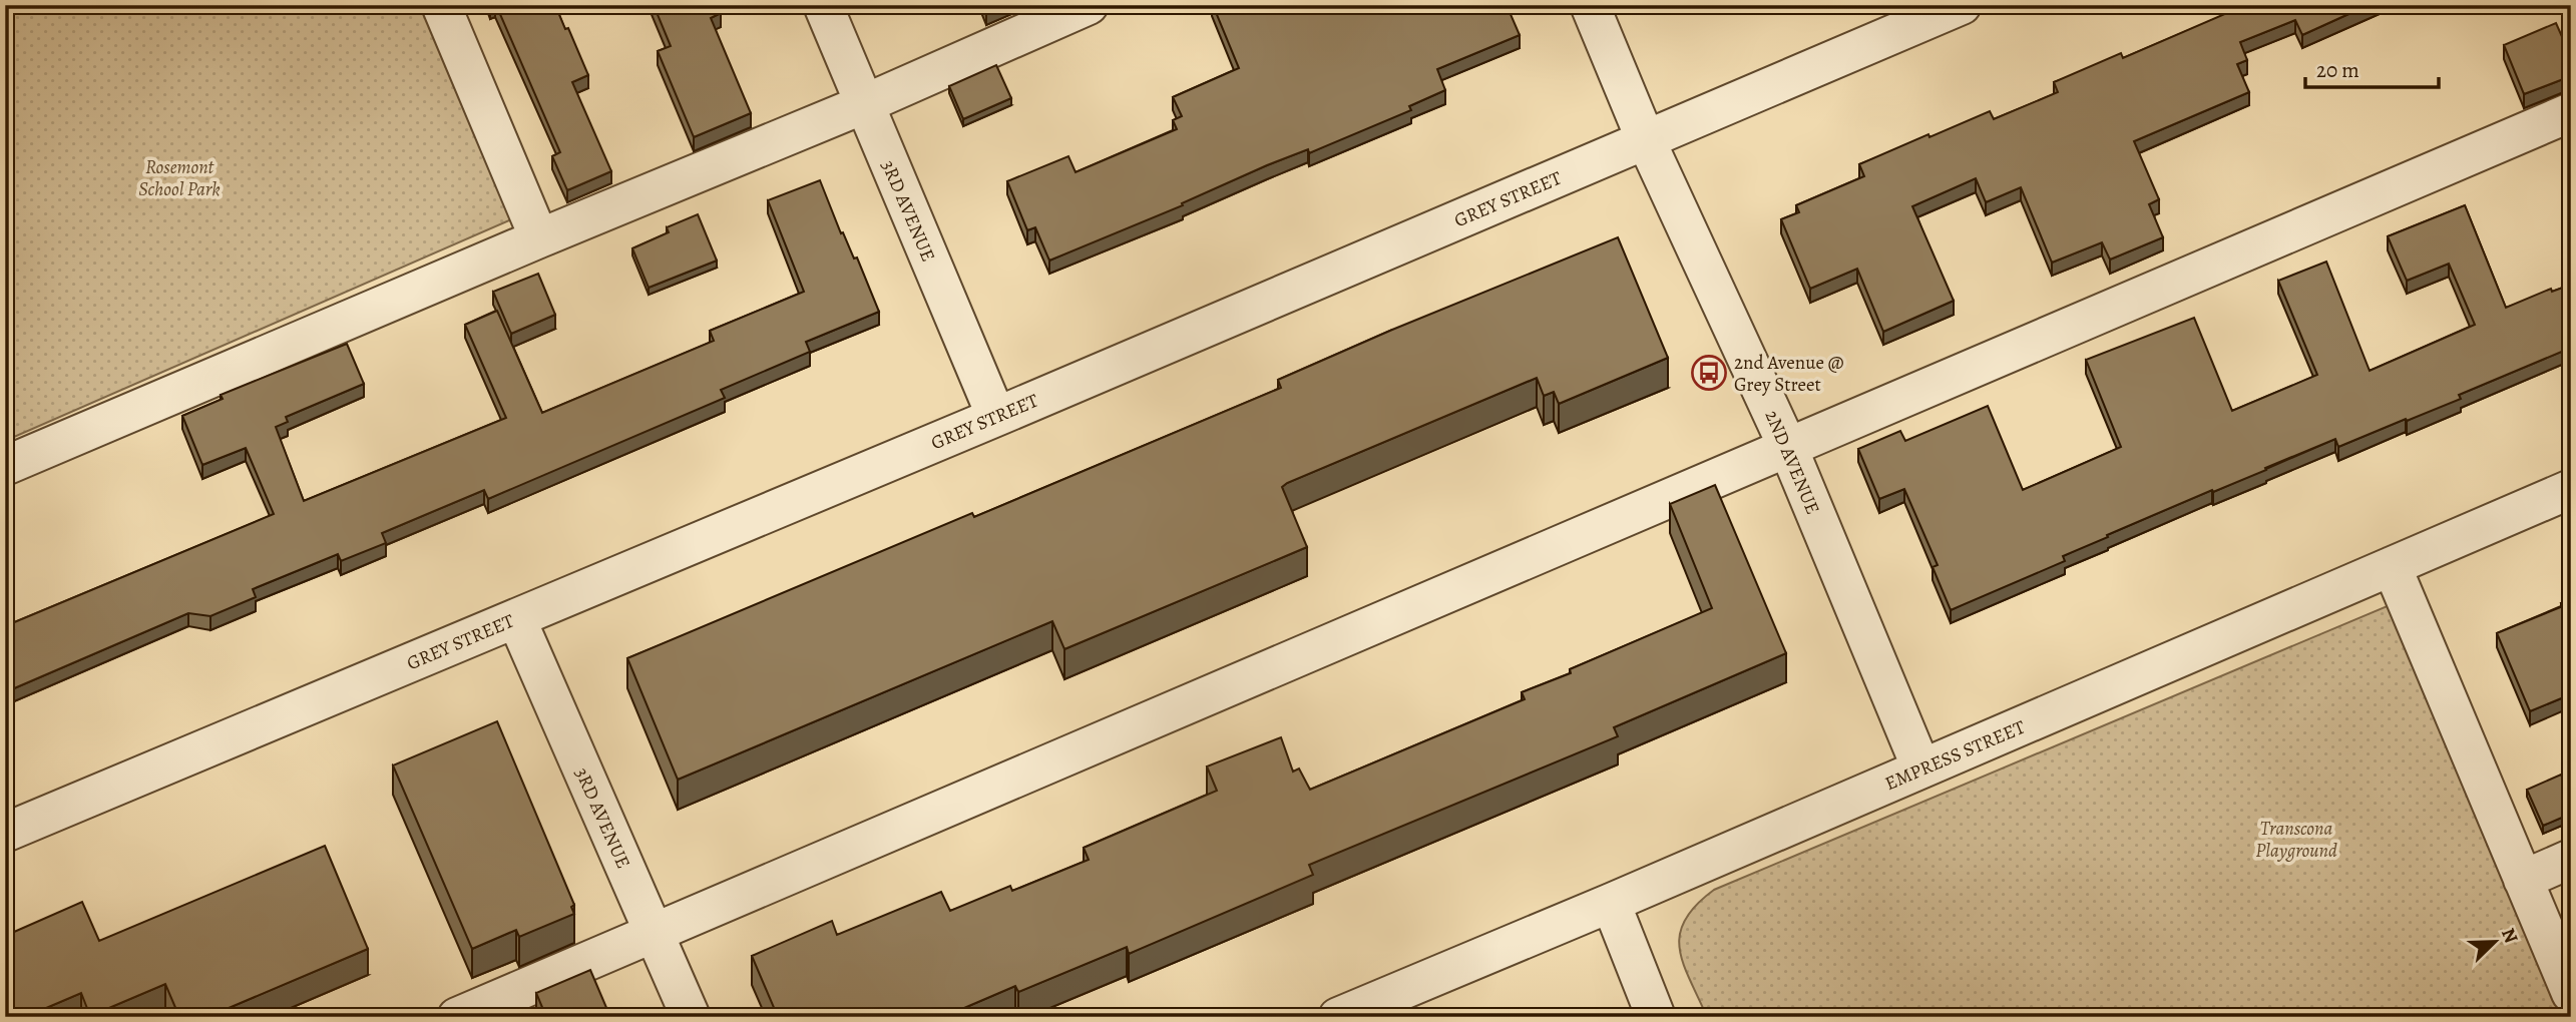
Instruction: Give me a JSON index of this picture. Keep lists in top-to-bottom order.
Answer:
{
  "streets": {
    "street": [
      "GREY STREET",
      "3RD AVENUE",
      "2ND AVENUE",
      "EMPRESS STREET"
    ]
  },
  "crossings": [
    ["GREY STREET", "3RD AVENUE"],
    ["GREY STREET", "2ND AVENUE"],
    ["2ND AVENUE", "EMPRESS STREET"]
  ],
  "parks": ["Rosemont School Park", "Transcona Playground"],
  "places": {
    "bus stop": ["2nd Avenue @ Grey Street"]
  },
  "scale_bar": "20 m",
  "north": "top right"
}
